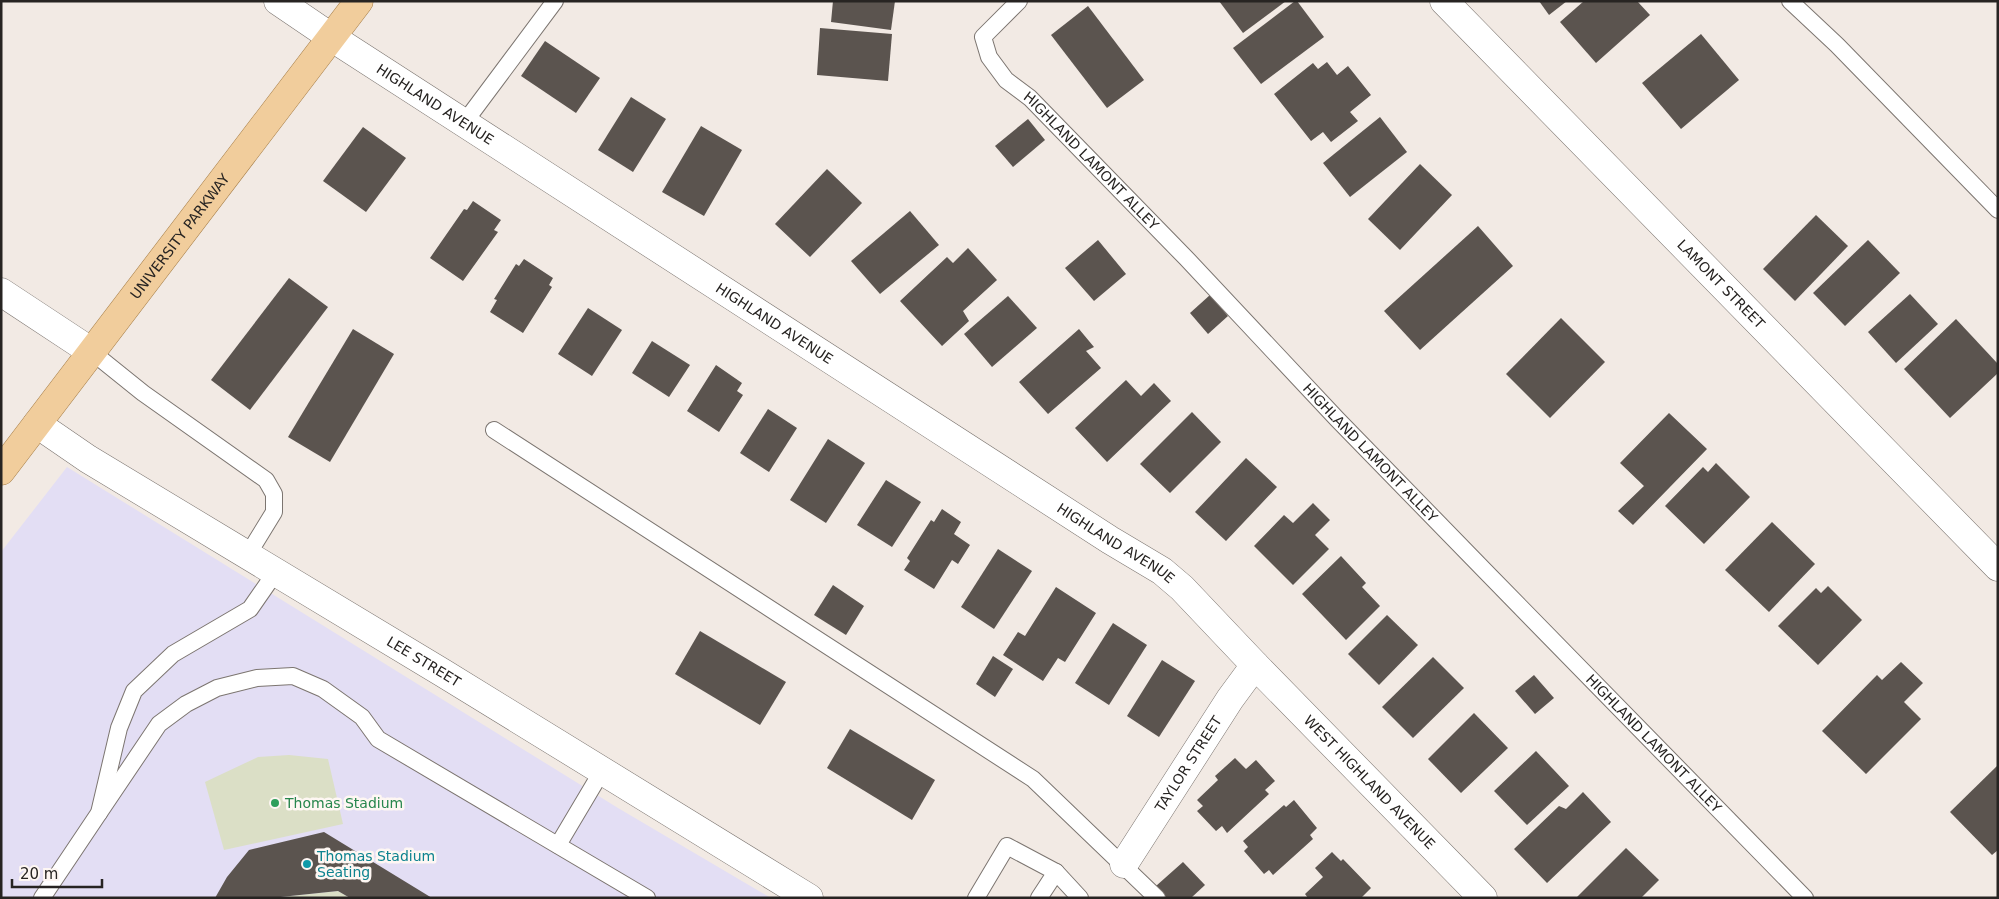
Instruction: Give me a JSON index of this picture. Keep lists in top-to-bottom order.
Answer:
{
  "streets": {
    "main road": ["UNIVERSITY PARKWAY"],
    "street": [
      "HIGHLAND AVENUE",
      "LAMONT STREET",
      "LEE STREET",
      "TAYLOR STREET",
      "WEST HIGHLAND AVENUE"
    ],
    "lane": ["HIGHLAND LAMONT ALLEY"]
  },
  "crossings": [
    ["HIGHLAND AVENUE", "UNIVERSITY PARKWAY"],
    ["HIGHLAND AVENUE", "TAYLOR STREET"],
    ["HIGHLAND AVENUE", "WEST HIGHLAND AVENUE"],
    ["UNIVERSITY PARKWAY", "LEE STREET"],
    ["TAYLOR STREET", "WEST HIGHLAND AVENUE"]
  ],
  "places": ["Thomas Stadium", "Thomas Stadium Seating"],
  "scale_bar": "20 m"
}
